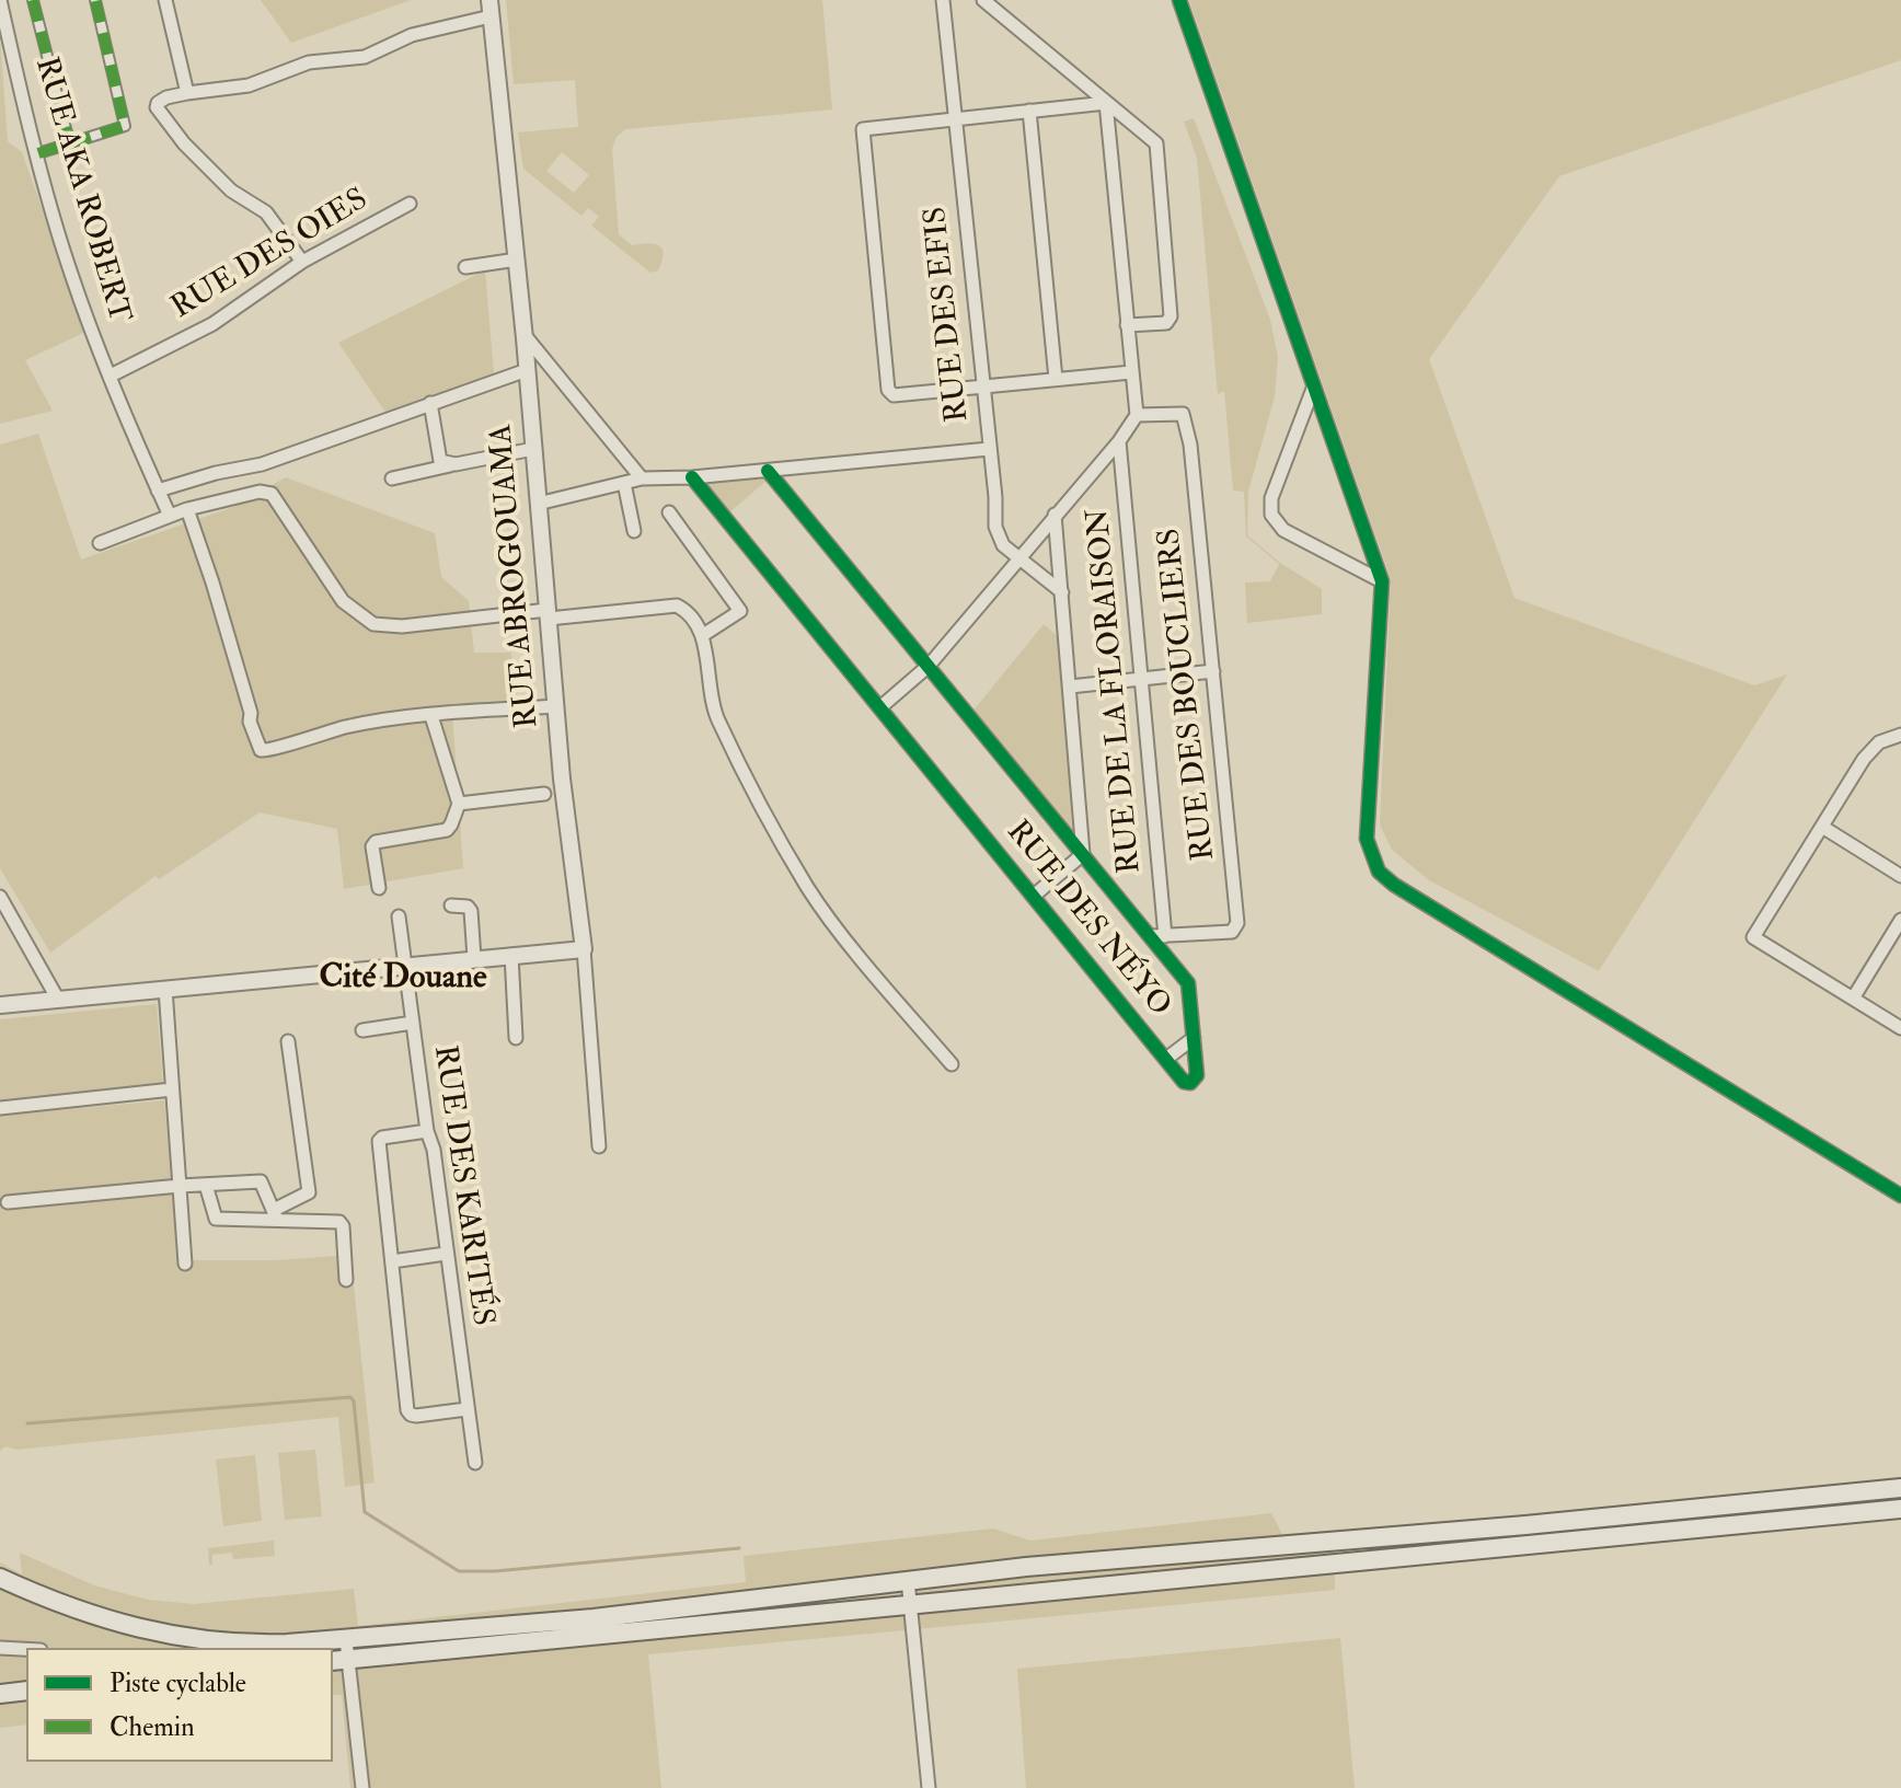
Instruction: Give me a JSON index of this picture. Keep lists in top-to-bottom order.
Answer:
{
  "streets": {
    "street": [
      "RUE AKA ROBERT",
      "RUE DES OIES",
      "RUE DES EFIS",
      "RUE ABROGOUAMA",
      "RUE DE LA FLORAISON",
      "RUE DES BOUCLIERS",
      "RUE DES NÉYO",
      "RUE DES KARITÉS"
    ]
  },
  "crossings": [
    ["RUE AKA ROBERT", "RUE DES OIES"],
    ["RUE DE LA FLORAISON", "RUE DES BOUCLIERS"],
    ["RUE DES BOUCLIERS", "RUE DES NÉYO"]
  ],
  "districts": ["Cité Douane"],
  "legend": ["Piste cyclable", "Chemin"]
}
